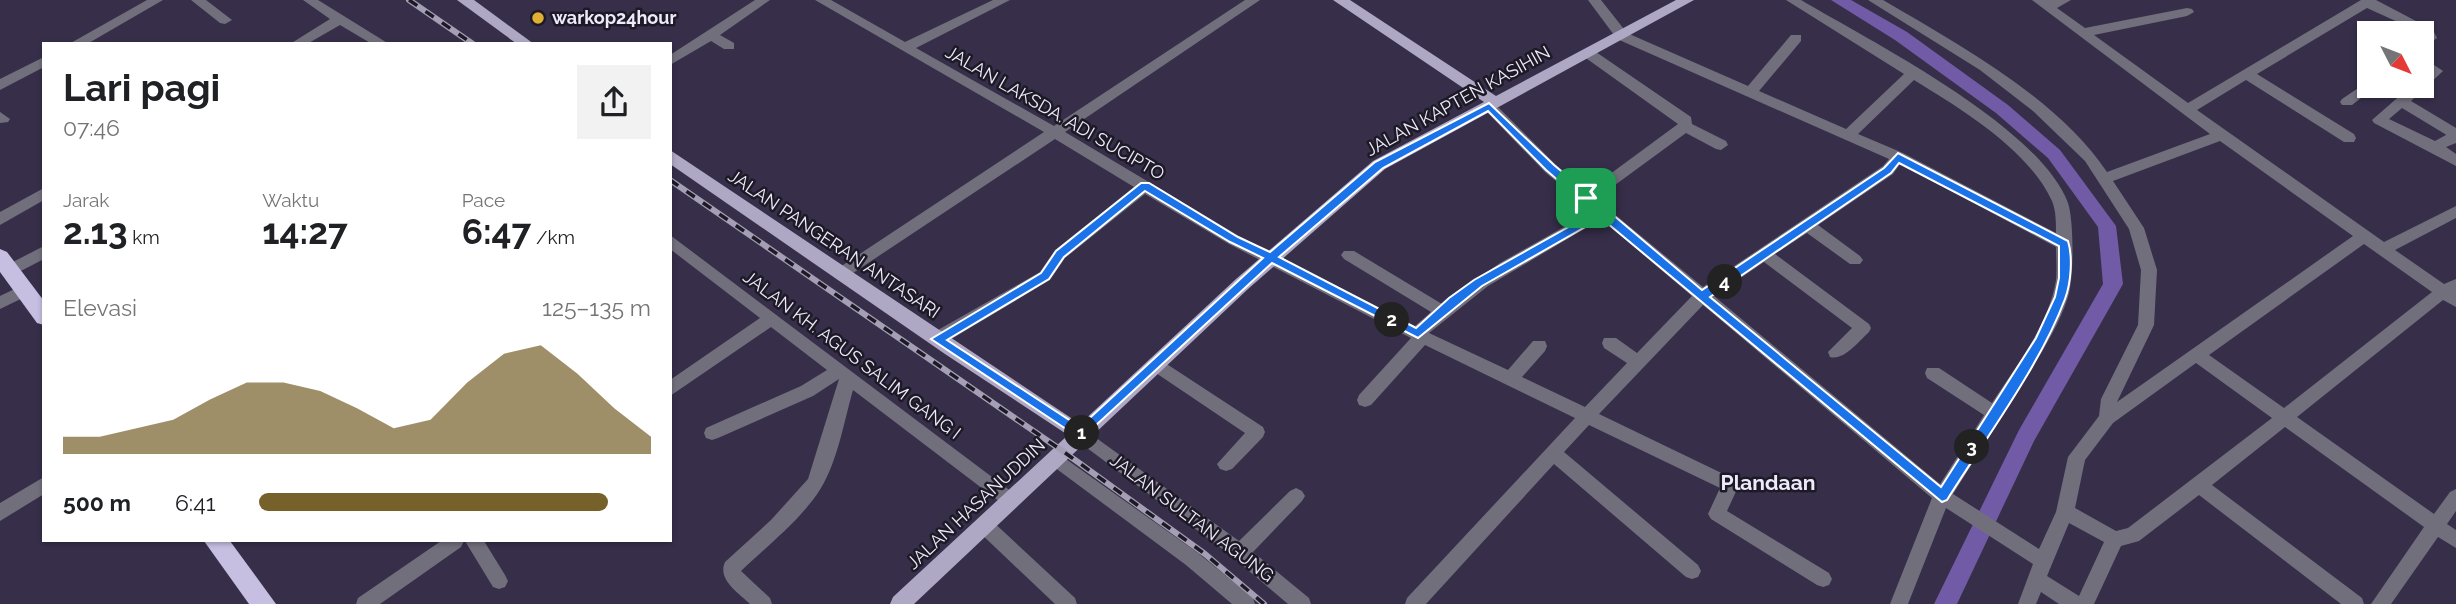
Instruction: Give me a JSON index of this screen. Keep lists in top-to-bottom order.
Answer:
{
  "streets": {
    "main road": ["JALAN KAPTEN KASIHIN", "JALAN PANGERAN ANTASARI", "JALAN HASANUDDIN"],
    "street": ["JALAN LAKSDA. ADI SUCIPTO", "JALAN KH. AGUS SALIM GANG I", "JALAN SULTAN AGUNG"]
  },
  "crossings": [
    ["JALAN KAPTEN KASIHIN", "JALAN LAKSDA. ADI SUCIPTO"],
    ["JALAN KAPTEN KASIHIN", "JALAN PANGERAN ANTASARI"],
    ["JALAN KAPTEN KASIHIN", "JALAN HASANUDDIN"],
    ["JALAN KAPTEN KASIHIN", "JALAN SULTAN AGUNG"],
    ["JALAN PANGERAN ANTASARI", "JALAN HASANUDDIN"],
    ["JALAN PANGERAN ANTASARI", "JALAN SULTAN AGUNG"],
    ["JALAN KH. AGUS SALIM GANG I", "JALAN HASANUDDIN"],
    ["JALAN HASANUDDIN", "JALAN SULTAN AGUNG"]
  ],
  "districts": ["Plandaan"],
  "places": ["warkop24hour"],
  "north": "bottom right",
  "page": {
    "heading": ["Lari pagi", "07:46"],
    "stats": [
      ["Jarak", "2.13 km"],
      ["Waktu", "14:27"],
      ["Pace", "6:47 /km"]
    ],
    "pins": [
      "4",
      "2",
      "1",
      "3"
    ],
    "chart": ["Elevasi", "125–135 m"],
    "list": [
      {
        "name": "500 m",
        "note": "6:41"
      }
    ]
  }
}
